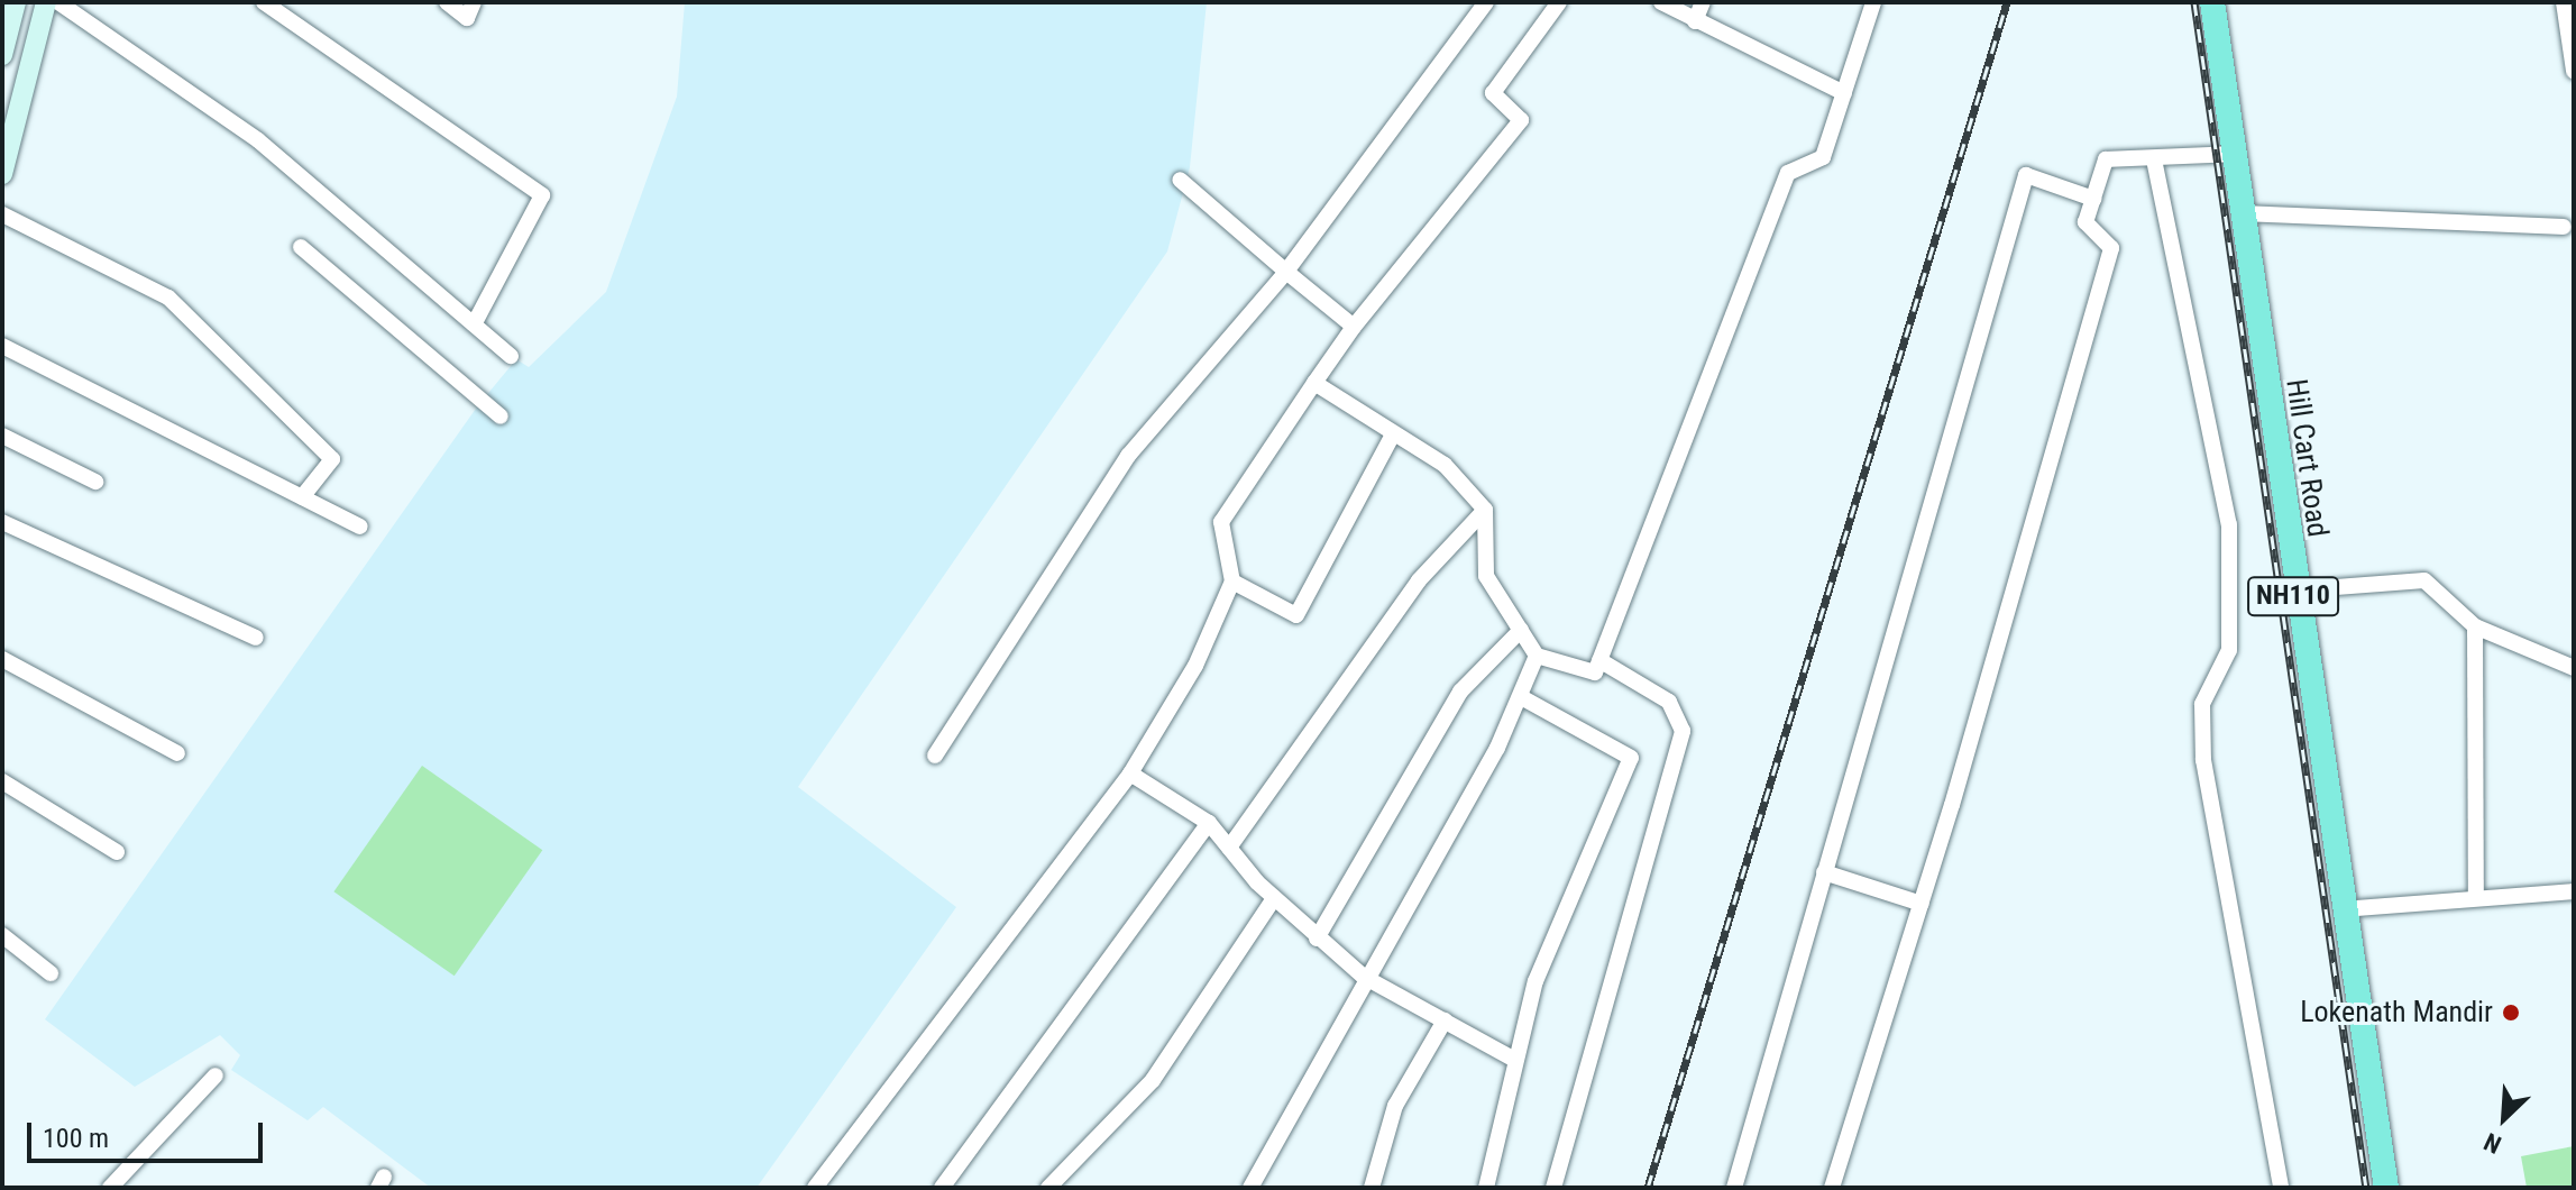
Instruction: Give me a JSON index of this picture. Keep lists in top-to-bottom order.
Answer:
{
  "streets": {
    "highway": ["Hill Cart Road", "NH110"]
  },
  "places": ["Lokenath Mandir"],
  "scale_bar": "100 m",
  "north": "bottom left"
}
